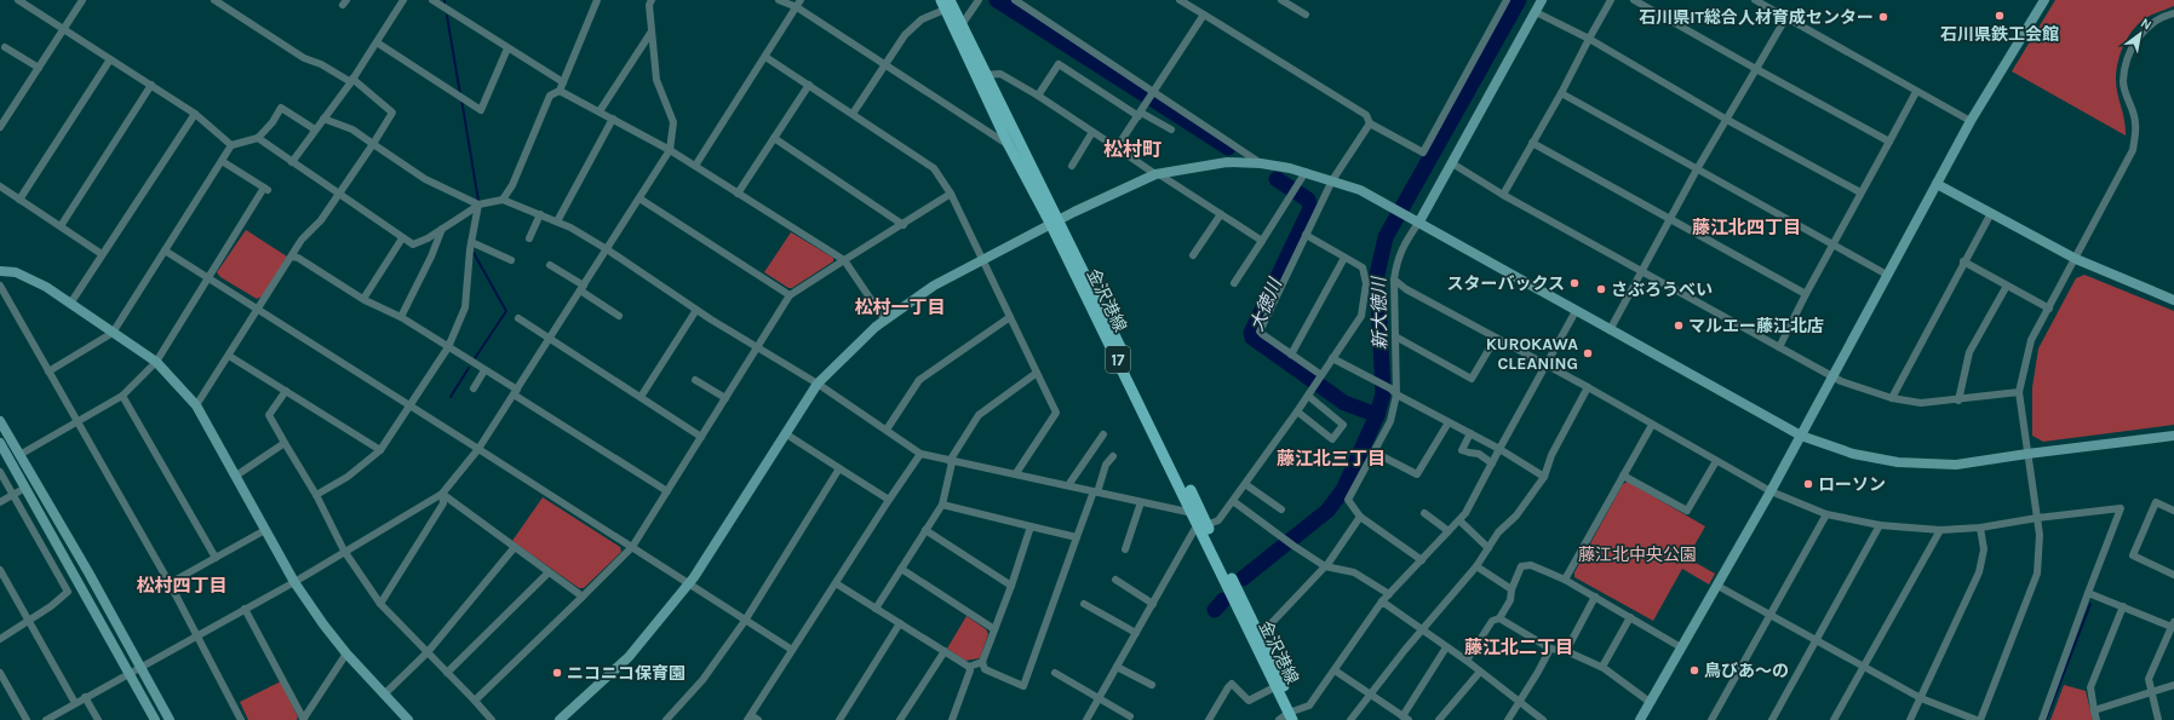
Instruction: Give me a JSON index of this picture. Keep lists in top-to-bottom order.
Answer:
{
  "streets": {
    "main road": ["金沢港線", "17"]
  },
  "districts": [
    "松村町",
    "藤江北四丁目",
    "松村一丁目",
    "藤江北三丁目",
    "松村四丁目",
    "藤江北二丁目"
  ],
  "water": ["大徳川", "新大徳川"],
  "parks": ["藤江北中央公園"],
  "places": [
    "石川県鉄工会館",
    "石川県IT総合人材育成センター",
    "スターバックス",
    "さぶろうべい",
    "マルエー藤江北店",
    "KUROKAWA CLEANING",
    "ローソン",
    "鳥びあ〜の",
    "ニコニコ保育園"
  ],
  "north": "top right"
}
